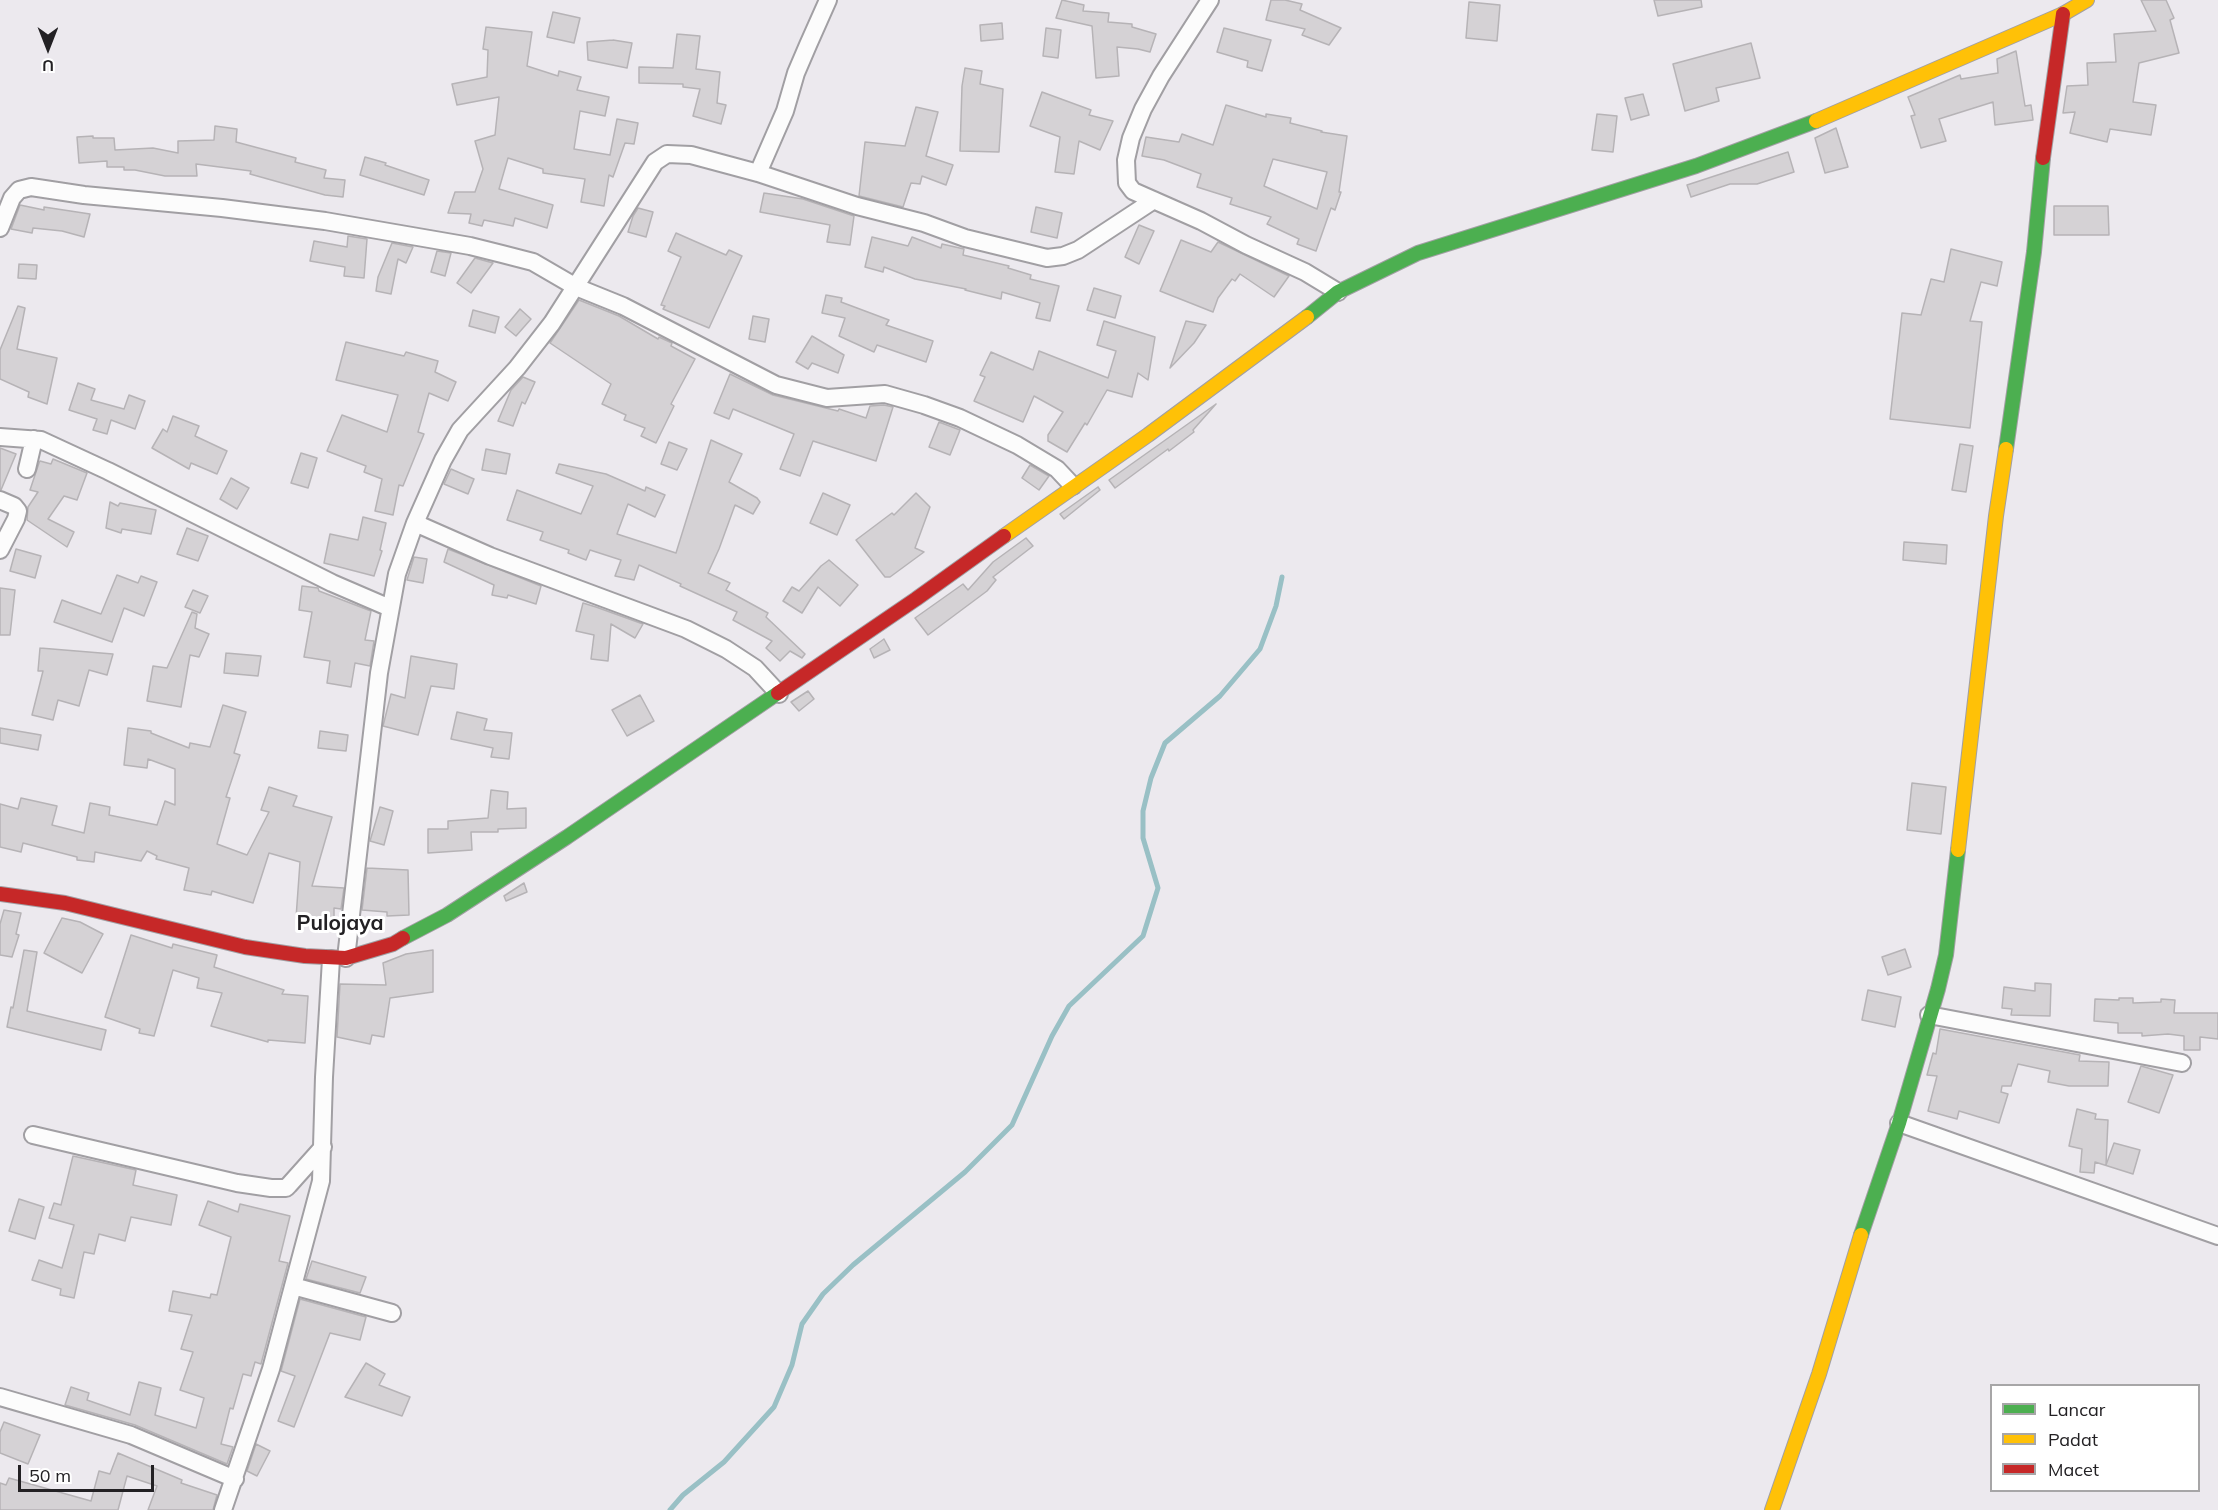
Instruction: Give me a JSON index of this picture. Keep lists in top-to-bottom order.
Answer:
{
  "districts": ["Pulojaya"],
  "legend": ["Lancar", "Padat", "Macet"],
  "scale_bar": "50 m",
  "north": "bottom"
}
